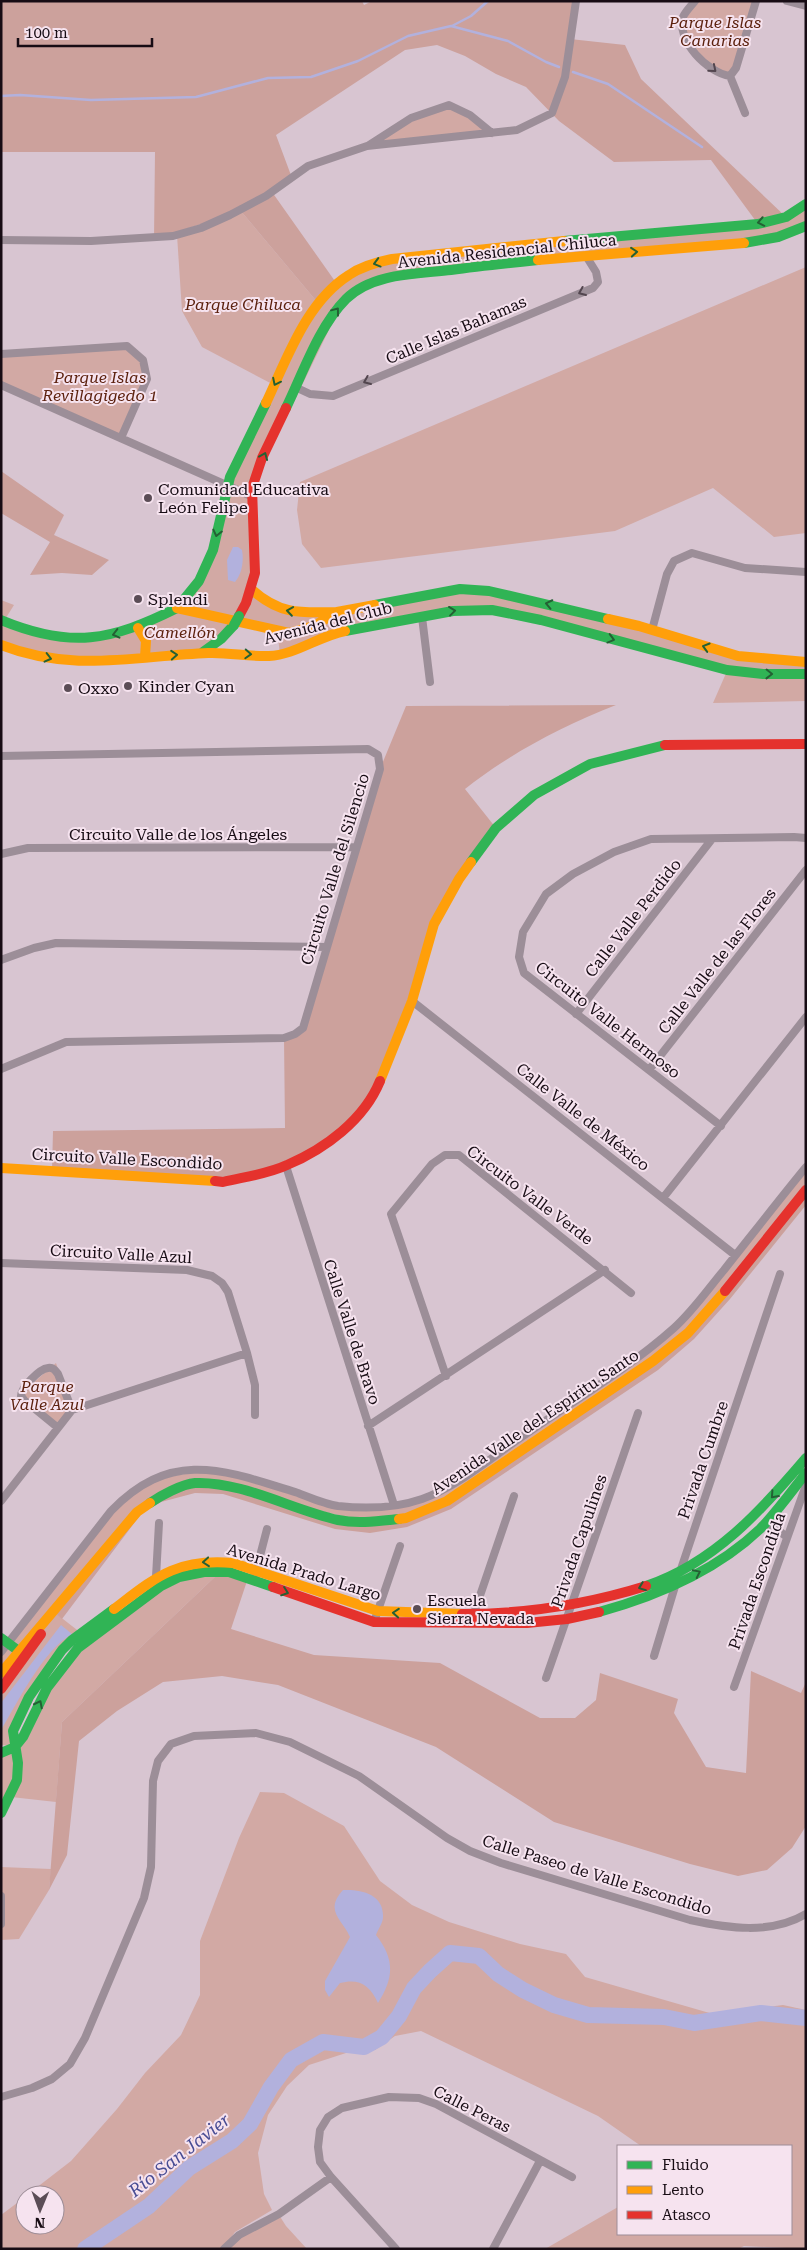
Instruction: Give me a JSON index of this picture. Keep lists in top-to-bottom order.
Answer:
{
  "streets": {
    "street": [
      "Avenida Residencial Chiluca",
      "Calle Islas Bahamas",
      "Avenida del Club",
      "Circuito Valle de los Ángeles",
      "Circuito Valle del Silencio",
      "Calle Valle Perdido",
      "Calle Valle de las Flores",
      "Circuito Valle Hermoso",
      "Calle Valle de México",
      "Circuito Valle Escondido",
      "Circuito Valle Verde",
      "Circuito Valle Azul",
      "Calle Valle de Bravo",
      "Avenida Valle del Espíritu Santo",
      "Privada Cumbre",
      "Privada Capulines",
      "Avenida Prado Largo",
      "Privada Escondida",
      "Calle Paseo de Valle Escondido",
      "Calle Peras"
    ]
  },
  "crossings": [
    ["Avenida Residencial Chiluca", "Calle Islas Bahamas"],
    ["Avenida Residencial Chiluca", "Avenida del Club"],
    ["Circuito Valle de los Ángeles", "Circuito Valle del Silencio"],
    ["Calle Valle Perdido", "Circuito Valle Hermoso"],
    ["Calle Valle de las Flores", "Circuito Valle Hermoso"],
    ["Calle Valle de México", "Circuito Valle Escondido"],
    ["Circuito Valle Escondido", "Calle Valle de Bravo"],
    ["Privada Cumbre", "Avenida Prado Largo"],
    ["Privada Capulines", "Avenida Prado Largo"]
  ],
  "one_way": ["Calle Islas Bahamas"],
  "water": ["Río San Javier"],
  "parks": [
    "Parque Islas Canarias",
    "Parque Chiluca",
    "Parque Islas Revillagigedo 1",
    "Camellón",
    "Parque Valle Azul"
  ],
  "places": [
    "Comunidad Educativa León Felipe",
    "Splendi",
    "Kinder Cyan",
    "Oxxo",
    "Escuela Sierra Nevada"
  ],
  "legend": ["Fluido", "Lento", "Atasco"],
  "scale_bar": "100 m",
  "north": "bottom"
}
